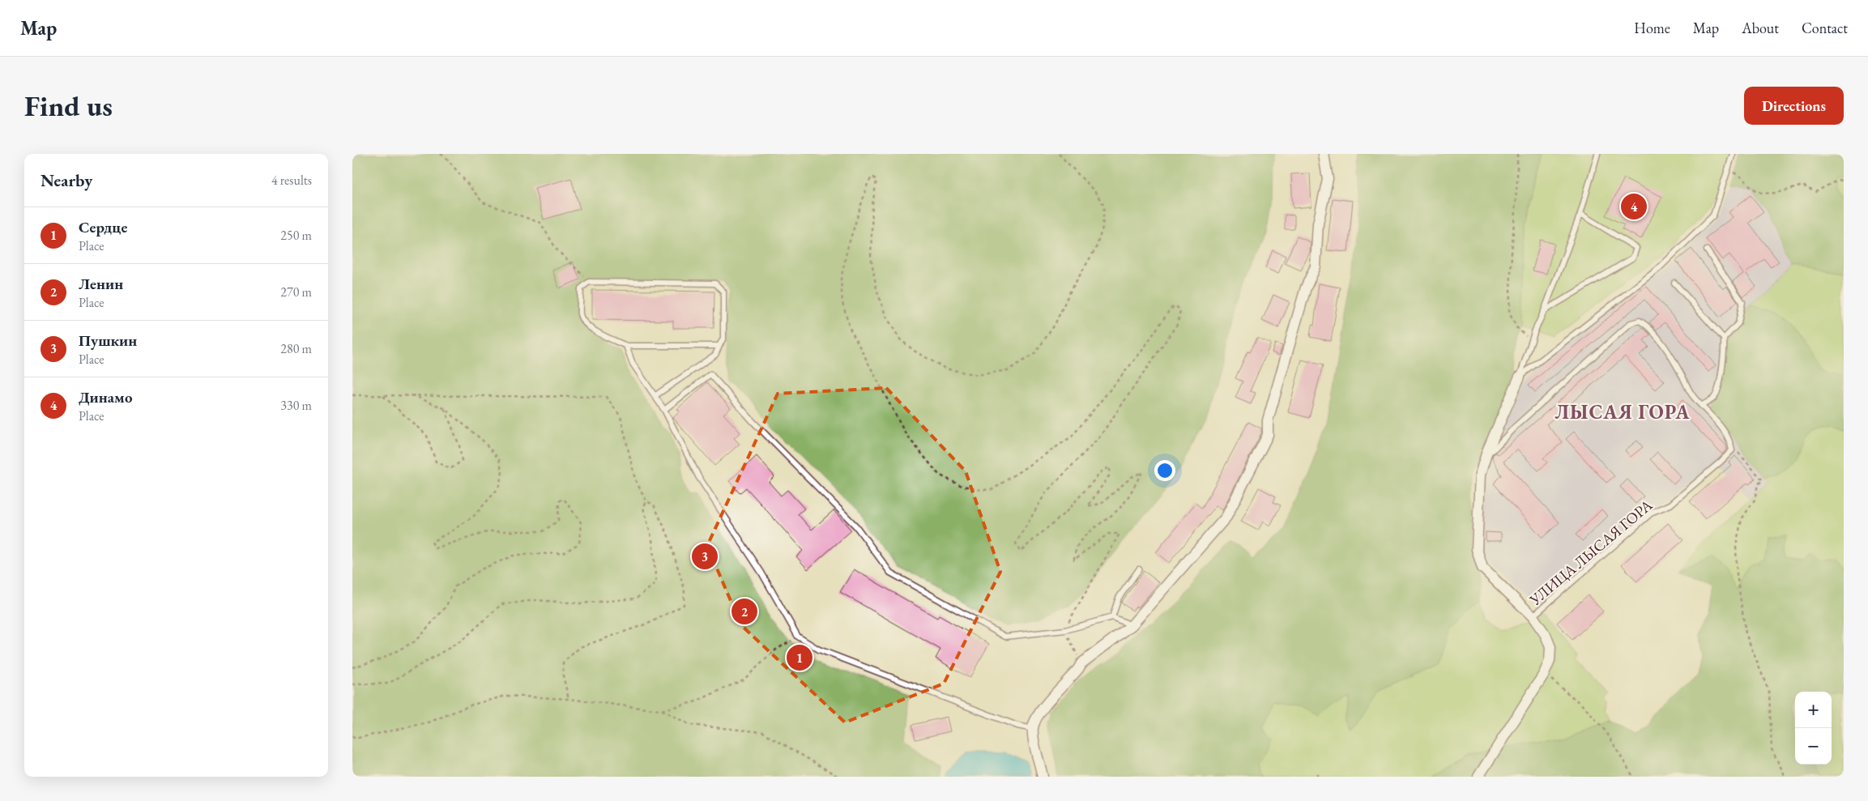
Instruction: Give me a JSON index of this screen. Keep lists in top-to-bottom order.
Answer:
{
  "streets": {
    "lane": ["УЛИЦА ЛЫСАЯ ГОРА"]
  },
  "districts": ["ЛЫСАЯ ГОРА"],
  "page": {
    "header": "Map",
    "nav": [
      "Home",
      "Map",
      "About",
      "Contact"
    ],
    "buttons": "Directions",
    "title": "Find us",
    "heading": ["Nearby", "4 results"],
    "pins": [
      "4",
      "3",
      "2",
      "1"
    ],
    "list": [
      {
        "mark": "1",
        "name": "Сердце",
        "note": "Place",
        "value": "250 m"
      },
      {
        "mark": "2",
        "name": "Ленин",
        "note": "Place",
        "value": "270 m"
      },
      {
        "mark": "3",
        "name": "Пушкин",
        "note": "Place",
        "value": "280 m"
      },
      {
        "mark": "4",
        "name": "Динамо",
        "note": "Place",
        "value": "330 m"
      }
    ],
    "map_buttons": ["+", "−"]
  }
}
